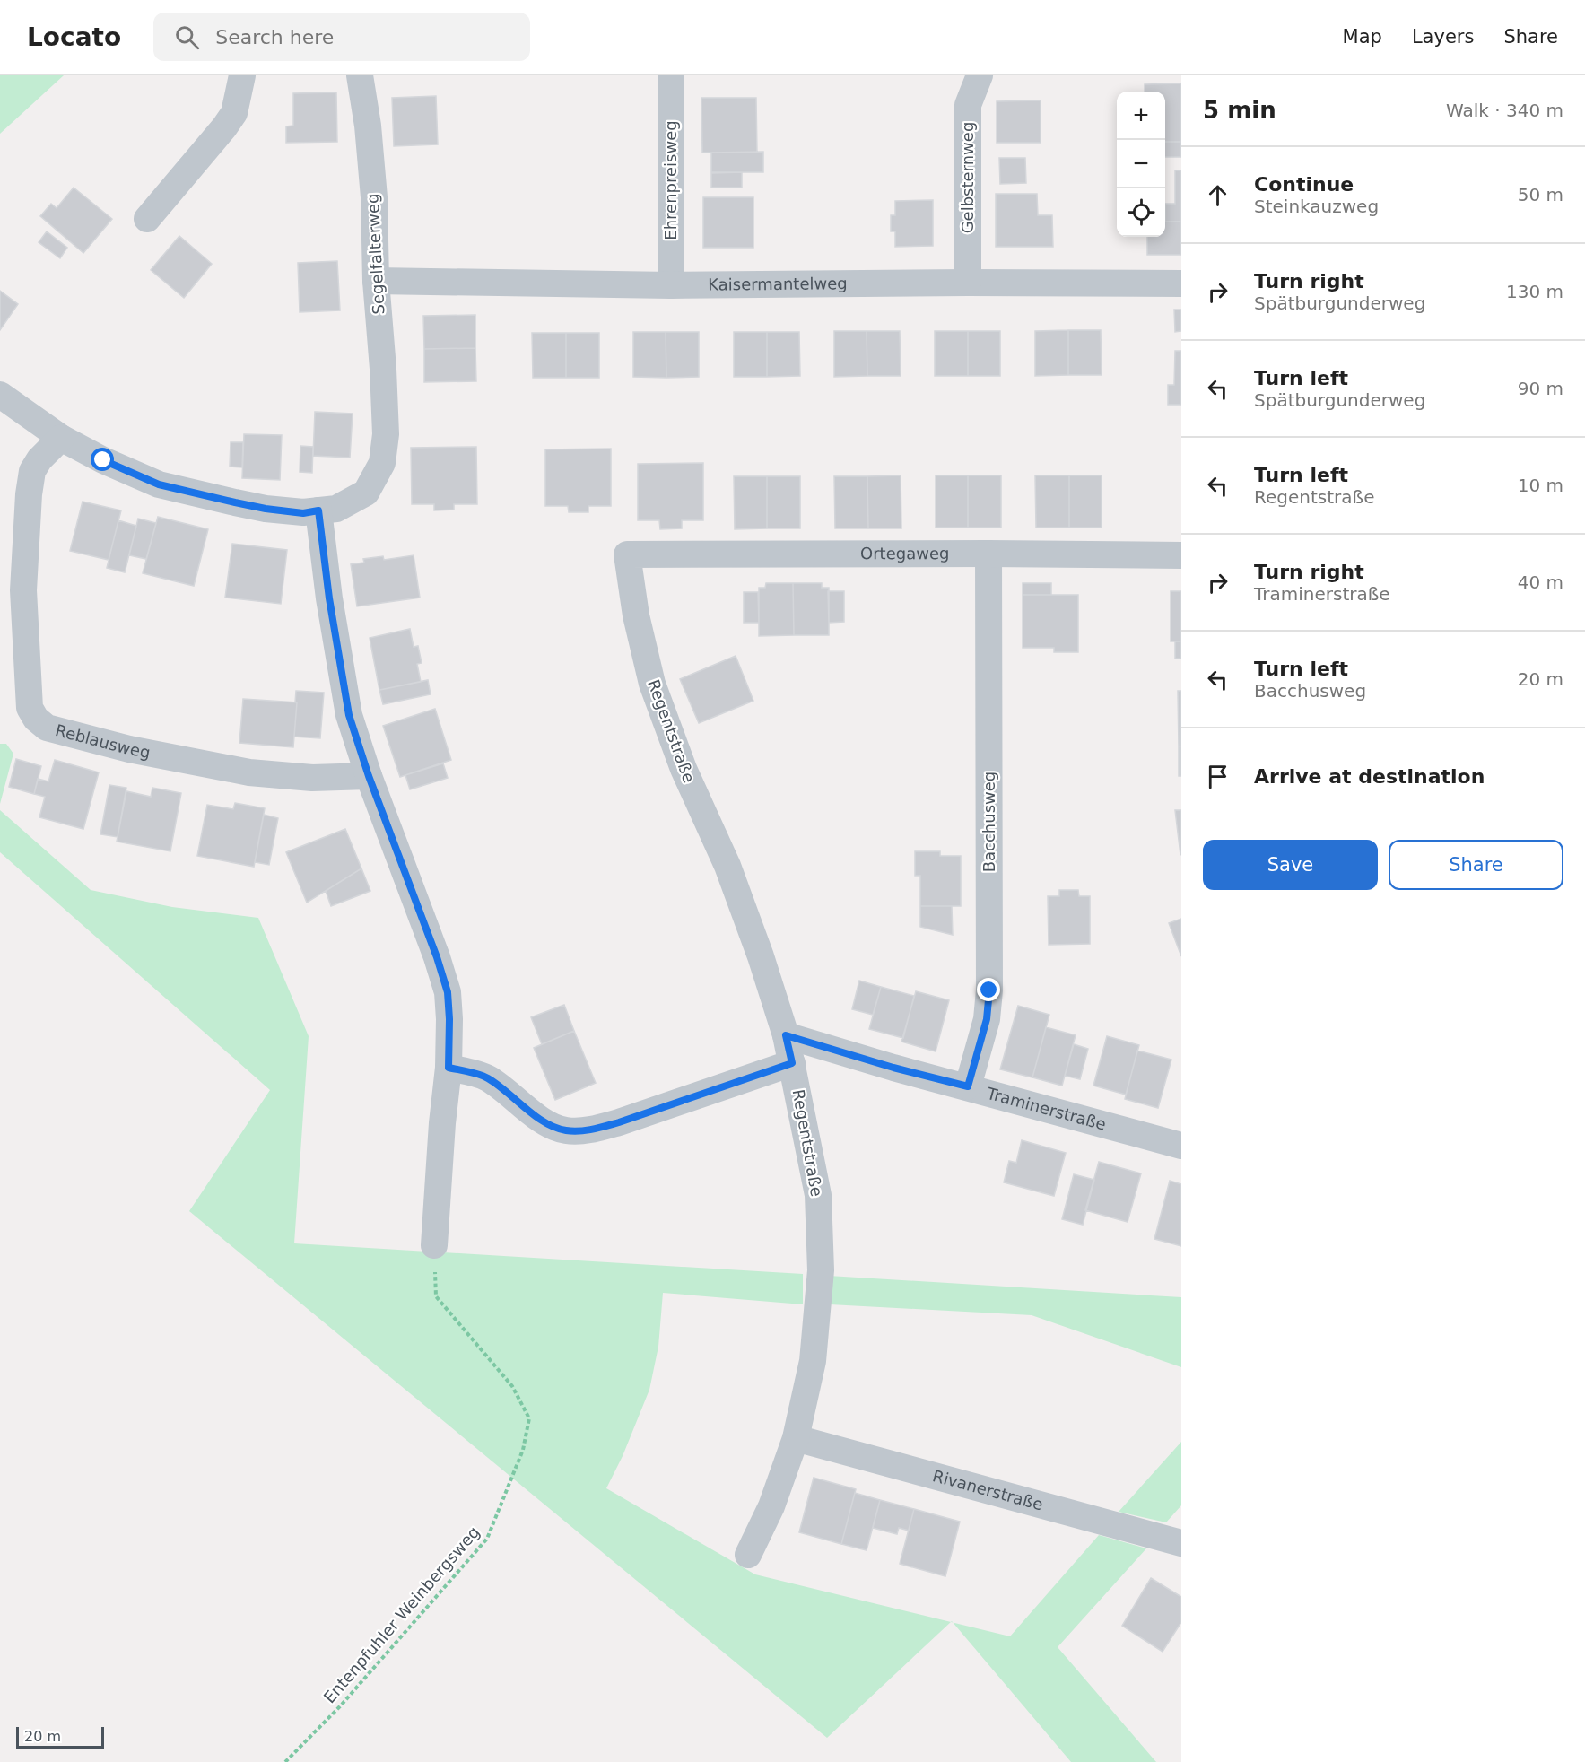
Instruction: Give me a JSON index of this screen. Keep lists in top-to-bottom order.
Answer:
{
  "streets": {
    "street": [
      "Gelbsternweg",
      "Ehrenpreisweg",
      "Segelfalterweg",
      "Kaisermantelweg",
      "Ortegaweg",
      "Regentstraße",
      "Reblausweg",
      "Bacchusweg",
      "Traminerstraße",
      "Rivanerstraße"
    ],
    "path": ["Entenpfuhler Weinbergsweg"]
  },
  "crossings": [
    ["Gelbsternweg", "Kaisermantelweg"],
    ["Ehrenpreisweg", "Kaisermantelweg"],
    ["Segelfalterweg", "Kaisermantelweg"],
    ["Segelfalterweg", "Reblausweg"],
    ["Ortegaweg", "Regentstraße"],
    ["Ortegaweg", "Bacchusweg"],
    ["Regentstraße", "Traminerstraße"],
    ["Regentstraße", "Rivanerstraße"],
    ["Bacchusweg", "Traminerstraße"]
  ],
  "scale_bar": "20 m",
  "page": {
    "header": "Locato",
    "search": "Search here",
    "nav": ["Map", "Layers", "Share"],
    "heading": ["5 min", "Walk · 340 m"],
    "map_buttons": ["+", "−"],
    "list": [
      ["Continue", "Steinkauzweg", "50 m"],
      ["Turn right", "Spätburgunderweg", "130 m"],
      ["Turn left", "Spätburgunderweg", "90 m"],
      ["Turn left", "Regentstraße", "10 m"],
      ["Turn right", "Traminerstraße", "40 m"],
      ["Turn left", "Bacchusweg", "20 m"],
      "Arrive at destination"
    ],
    "buttons": ["Save", "Share"],
    "scale": "20 m"
  }
}
